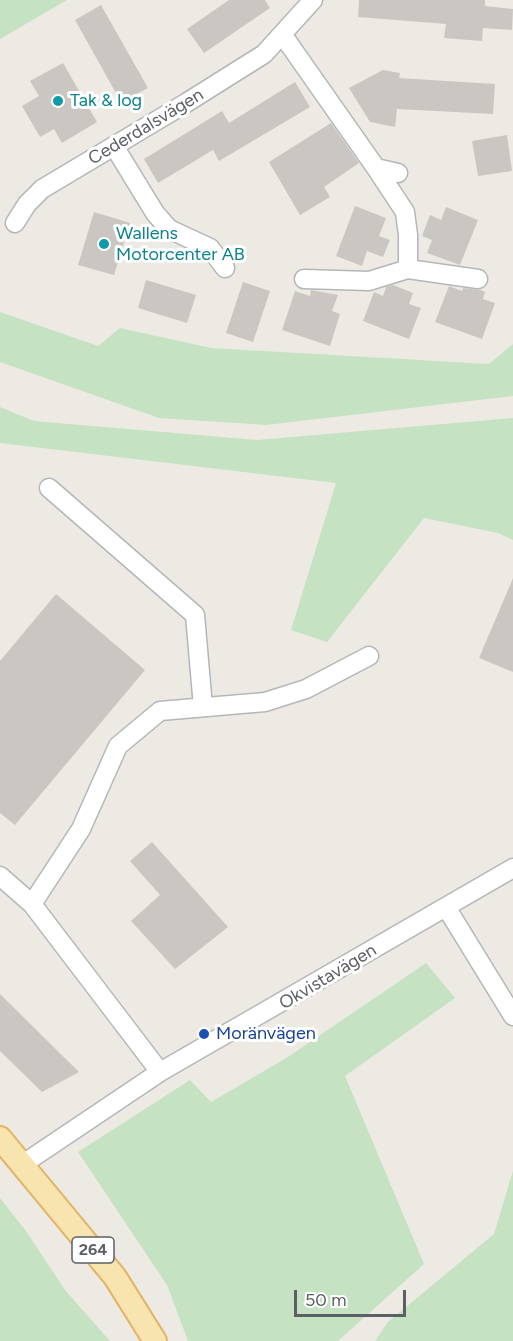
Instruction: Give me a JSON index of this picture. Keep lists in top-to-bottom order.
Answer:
{
  "streets": {
    "main road": ["264"],
    "street": ["Cederdalsvägen", "Okvistavägen"]
  },
  "crossings": [
    ["Okvistavägen", "264"]
  ],
  "places": ["Tak & log", "Wallens Motorcenter AB", "Moränvägen"],
  "scale_bar": "50 m"
}
